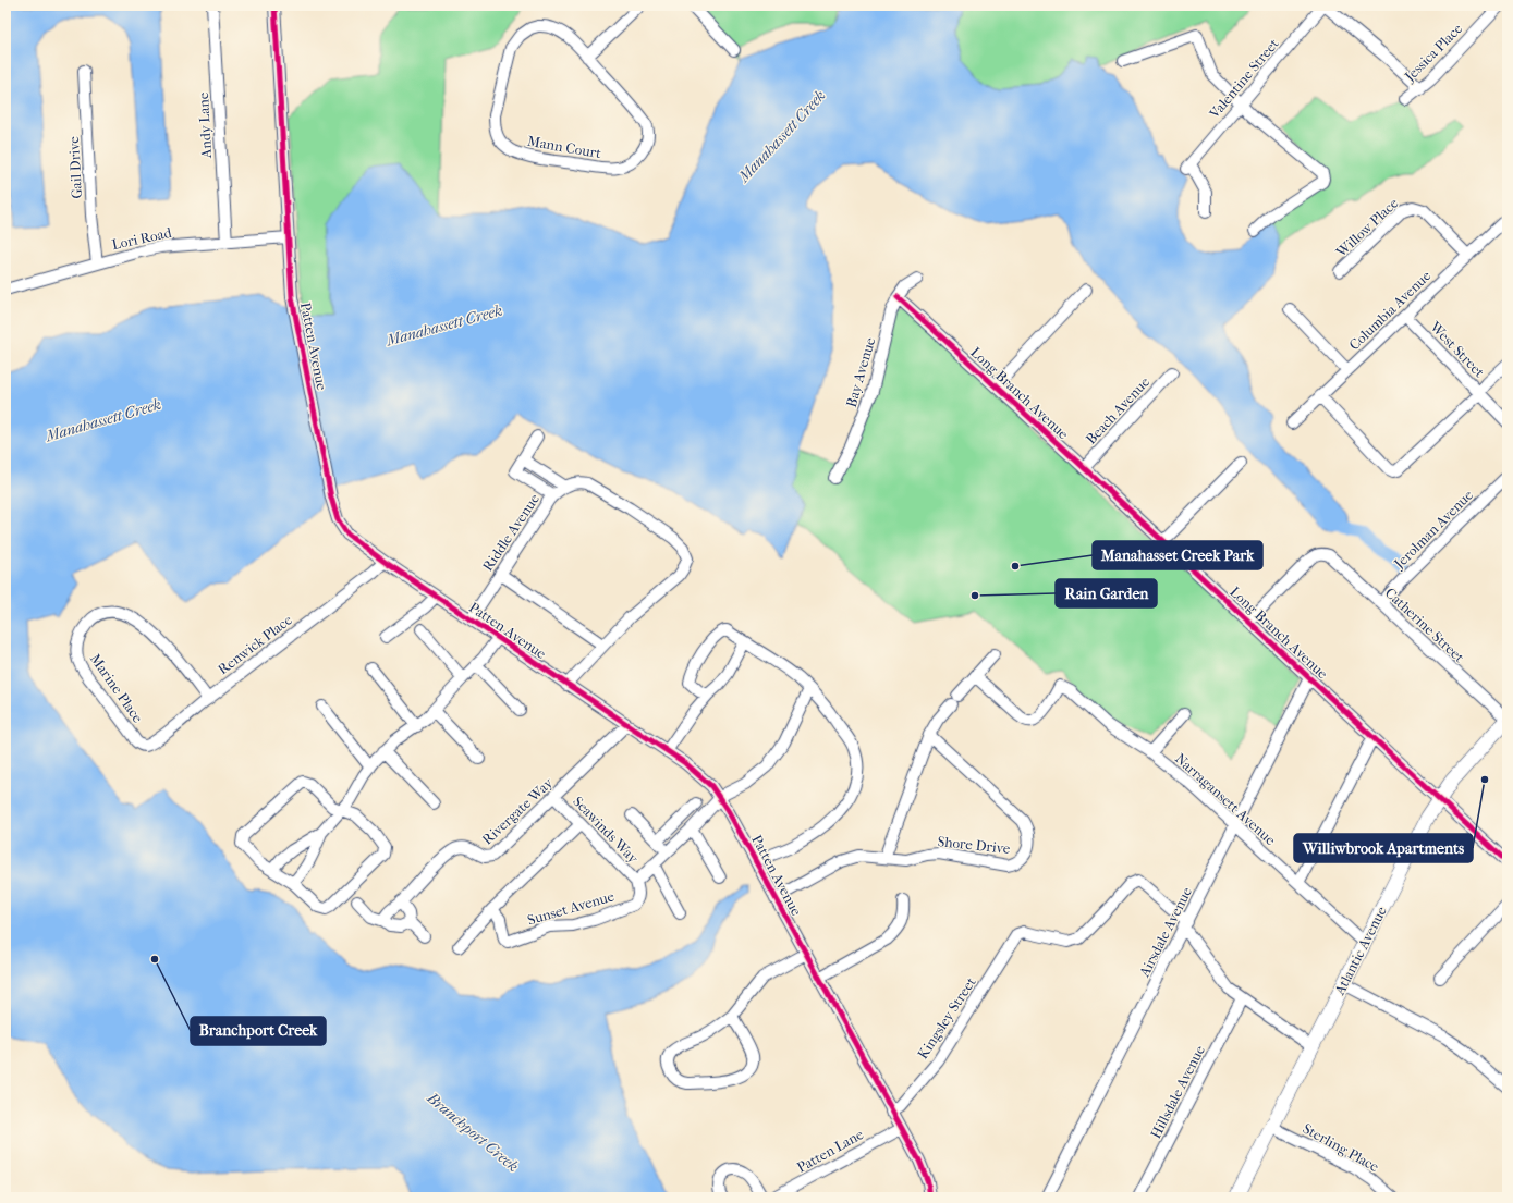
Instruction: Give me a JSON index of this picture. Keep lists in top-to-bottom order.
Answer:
{
  "streets": {
    "main road": ["Atlantic Avenue"],
    "street": [
      "Jessica Place",
      "Valentine Street",
      "Andy Lane",
      "Mann Court",
      "Gail Drive",
      "Willow Place",
      "Lori Road",
      "Columbia Avenue",
      "Patten Avenue",
      "West Street",
      "Bay Avenue",
      "Long Branch Avenue",
      "Beach Avenue",
      "Jerolman Avenue",
      "Riddle Avenue",
      "Catherine Street",
      "Renwick Place",
      "Marine Place",
      "Narragansett Avenue",
      "Rivergate Way",
      "Seawinds Way",
      "Shore Drive",
      "Sunset Avenue",
      "Airsdale Avenue",
      "Kingsley Street",
      "Hillsdale Avenue",
      "Sterling Place",
      "Patten Lane"
    ]
  },
  "crossings": [
    ["Andy Lane", "Lori Road"],
    ["Gail Drive", "Lori Road"],
    ["Willow Place", "Columbia Avenue"],
    ["Lori Road", "Patten Avenue"],
    ["Columbia Avenue", "West Street"],
    ["Patten Avenue", "Riddle Avenue"],
    ["Patten Avenue", "Renwick Place"],
    ["Patten Avenue", "Rivergate Way"],
    ["Patten Avenue", "Shore Drive"],
    ["Patten Avenue", "Kingsley Street"],
    ["Patten Avenue", "Patten Lane"],
    ["Bay Avenue", "Long Branch Avenue"],
    ["Long Branch Avenue", "Beach Avenue"],
    ["Long Branch Avenue", "Catherine Street"],
    ["Long Branch Avenue", "Airsdale Avenue"],
    ["Long Branch Avenue", "Atlantic Avenue"],
    ["Jerolman Avenue", "Catherine Street"],
    ["Catherine Street", "Atlantic Avenue"],
    ["Renwick Place", "Marine Place"],
    ["Narragansett Avenue", "Airsdale Avenue"],
    ["Narragansett Avenue", "Atlantic Avenue"],
    ["Rivergate Way", "Seawinds Way"],
    ["Seawinds Way", "Sunset Avenue"],
    ["Airsdale Avenue", "Kingsley Street"],
    ["Atlantic Avenue", "Sterling Place"]
  ],
  "water": ["Manahassett Creek", "Branchport Creek"],
  "places": [
    "Manahasset Creek Park",
    "Rain Garden",
    "Williwbrook Apartments",
    "Branchport Creek"
  ]
}
